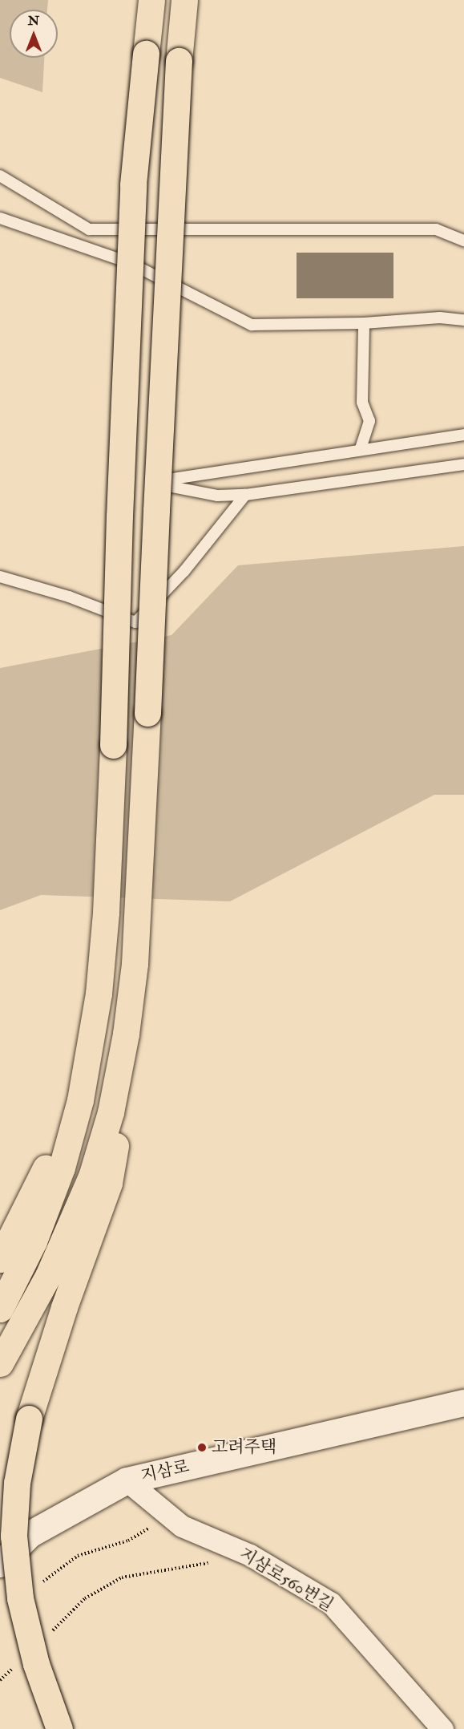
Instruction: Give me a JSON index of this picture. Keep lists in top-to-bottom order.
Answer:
{
  "streets": {
    "street": ["지삼로", "지삼로560번길"]
  },
  "crossings": [
    ["지삼로", "지삼로560번길"]
  ],
  "places": ["고려주택"],
  "north": "top"
}
